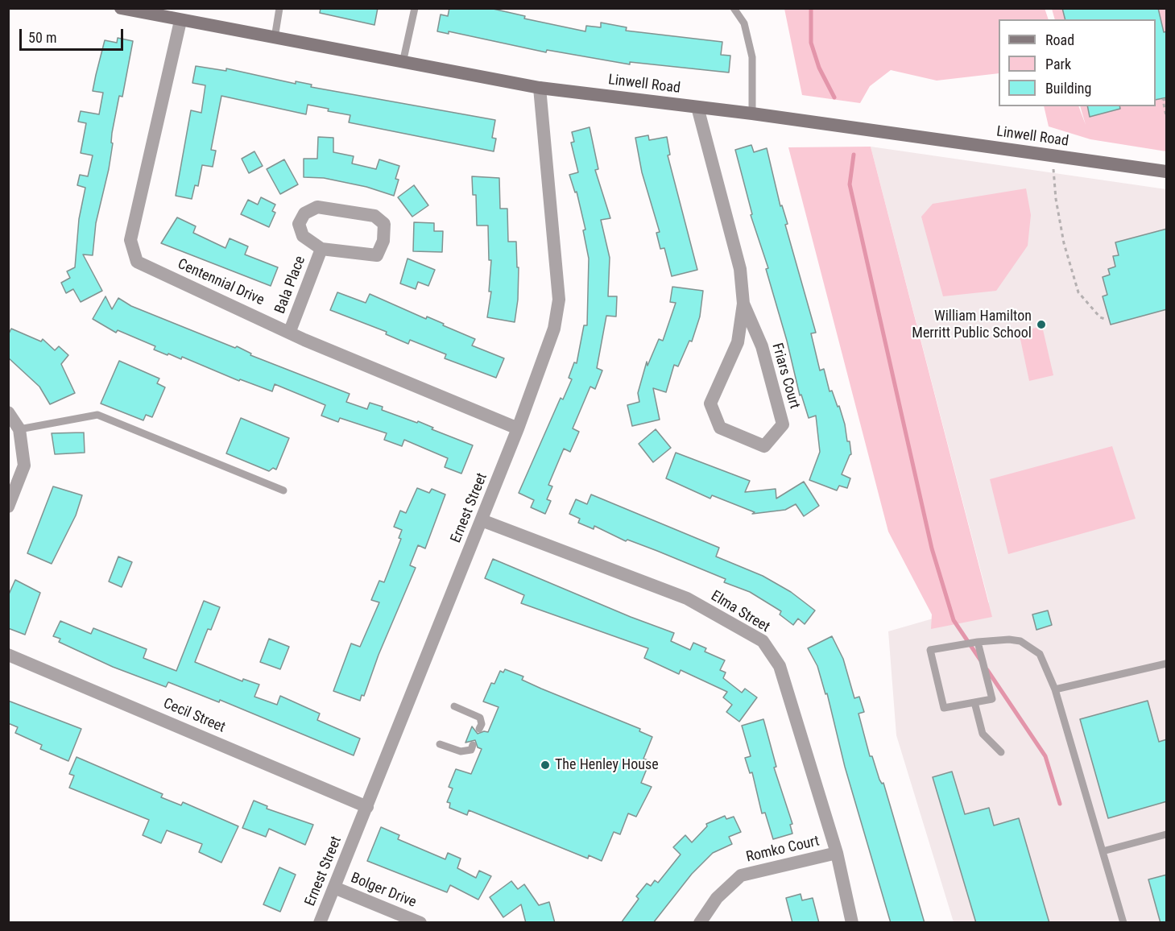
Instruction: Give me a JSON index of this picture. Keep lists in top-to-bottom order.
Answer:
{
  "streets": {
    "main road": ["Linwell Road"],
    "street": [
      "Centennial Drive",
      "Bala Place",
      "Friars Court",
      "Ernest Street",
      "Elma Street",
      "Cecil Street",
      "Romko Court",
      "Bolger Drive"
    ]
  },
  "crossings": [
    ["Linwell Road", "Centennial Drive"],
    ["Linwell Road", "Friars Court"],
    ["Linwell Road", "Ernest Street"],
    ["Centennial Drive", "Bala Place"],
    ["Centennial Drive", "Ernest Street"],
    ["Ernest Street", "Elma Street"],
    ["Ernest Street", "Cecil Street"],
    ["Ernest Street", "Bolger Drive"],
    ["Elma Street", "Romko Court"]
  ],
  "places": ["William Hamilton Merritt Public School", "The Henley House"],
  "legend": ["Road", "Park", "Building"],
  "scale_bar": "50 m"
}
